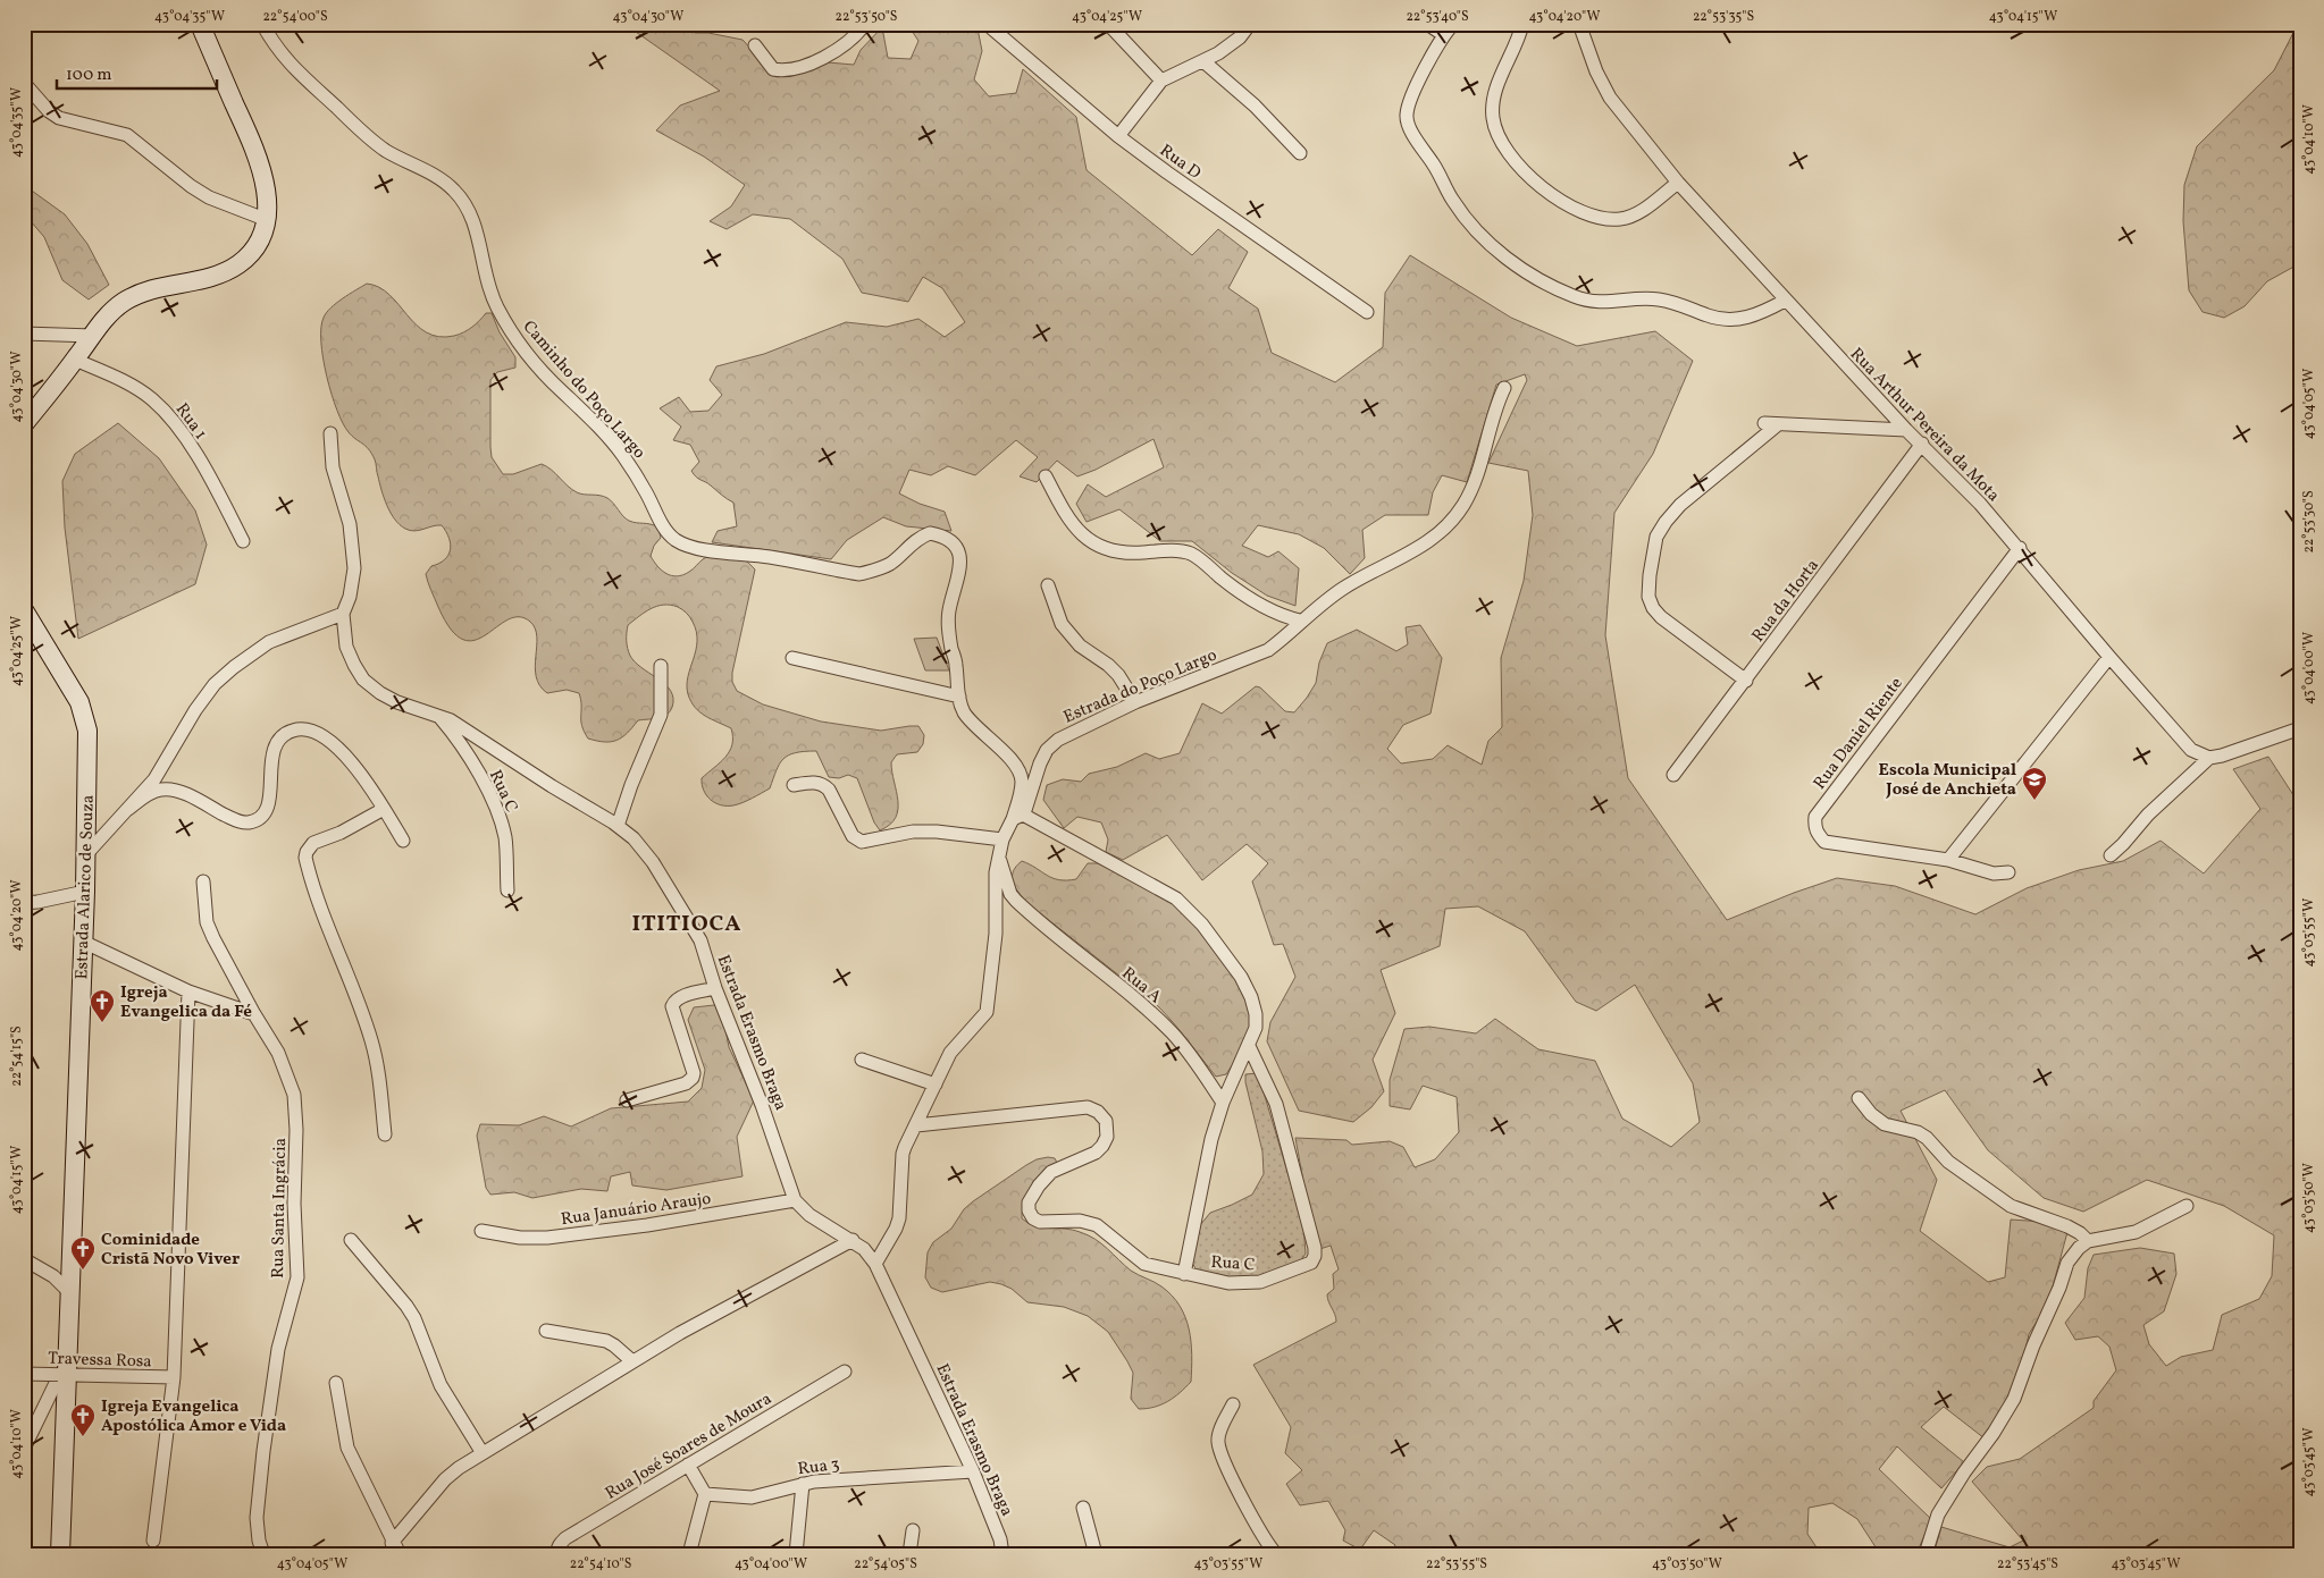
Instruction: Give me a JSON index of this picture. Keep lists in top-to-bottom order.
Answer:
{
  "streets": {
    "main road": ["Estrada Alarico de Souza"],
    "street": [
      "Rua D",
      "Caminho do Poço Largo",
      "Rua 1",
      "Rua Arthur Pereira da Mota",
      "Rua da Horta",
      "Estrada do Poço Largo",
      "Rua Daniel Riente",
      "Rua C",
      "Rua A",
      "Estrada Erasmo Braga",
      "Rua Santa Ingrácia",
      "Rua Januário Araujo",
      "Travessa Rosa",
      "Rua José Soares de Moura",
      "Rua 3"
    ]
  },
  "crossings": [
    ["Caminho do Poço Largo", "Estrada do Poço Largo"],
    ["Rua Arthur Pereira da Mota", "Rua da Horta"],
    ["Rua Arthur Pereira da Mota", "Rua Daniel Riente"],
    ["Estrada do Poço Largo", "Rua C"],
    ["Estrada do Poço Largo", "Rua A"],
    ["Estrada do Poço Largo", "Estrada Erasmo Braga"],
    ["Rua C", "Estrada Erasmo Braga"],
    ["Estrada Alarico de Souza", "Travessa Rosa"],
    ["Estrada Erasmo Braga", "Rua Januário Araujo"],
    ["Estrada Erasmo Braga", "Rua 3"]
  ],
  "districts": ["ITITIOCA"],
  "places": {
    "school or university": ["Escola Municipal José de Anchieta"],
    "church": ["Igreja Evangelica da Fé", "Cominidade Cristã Novo Viver", "Igreja Evangelica Apostólica Amor e Vida"]
  },
  "scale_bar": "100 m",
  "coordinates": [
    "43°04'35\"W",
    "22°54'00\"S",
    "43°04'30\"W",
    "22°53'50\"S",
    "43°04'25\"W",
    "22°53'40\"S",
    "43°04'20\"W",
    "22°53'35\"S",
    "43°04'15\"W",
    "43°04'10\"W",
    "43°04'05\"W",
    "22°53'30\"S",
    "43°04'00\"W",
    "43°03'55\"W",
    "22°54'15\"S",
    "43°03'50\"W",
    "43°03'45\"W",
    "22°54'10\"S",
    "22°54'05\"S",
    "22°53'55\"S",
    "22°53'45\"S"
  ]
}
